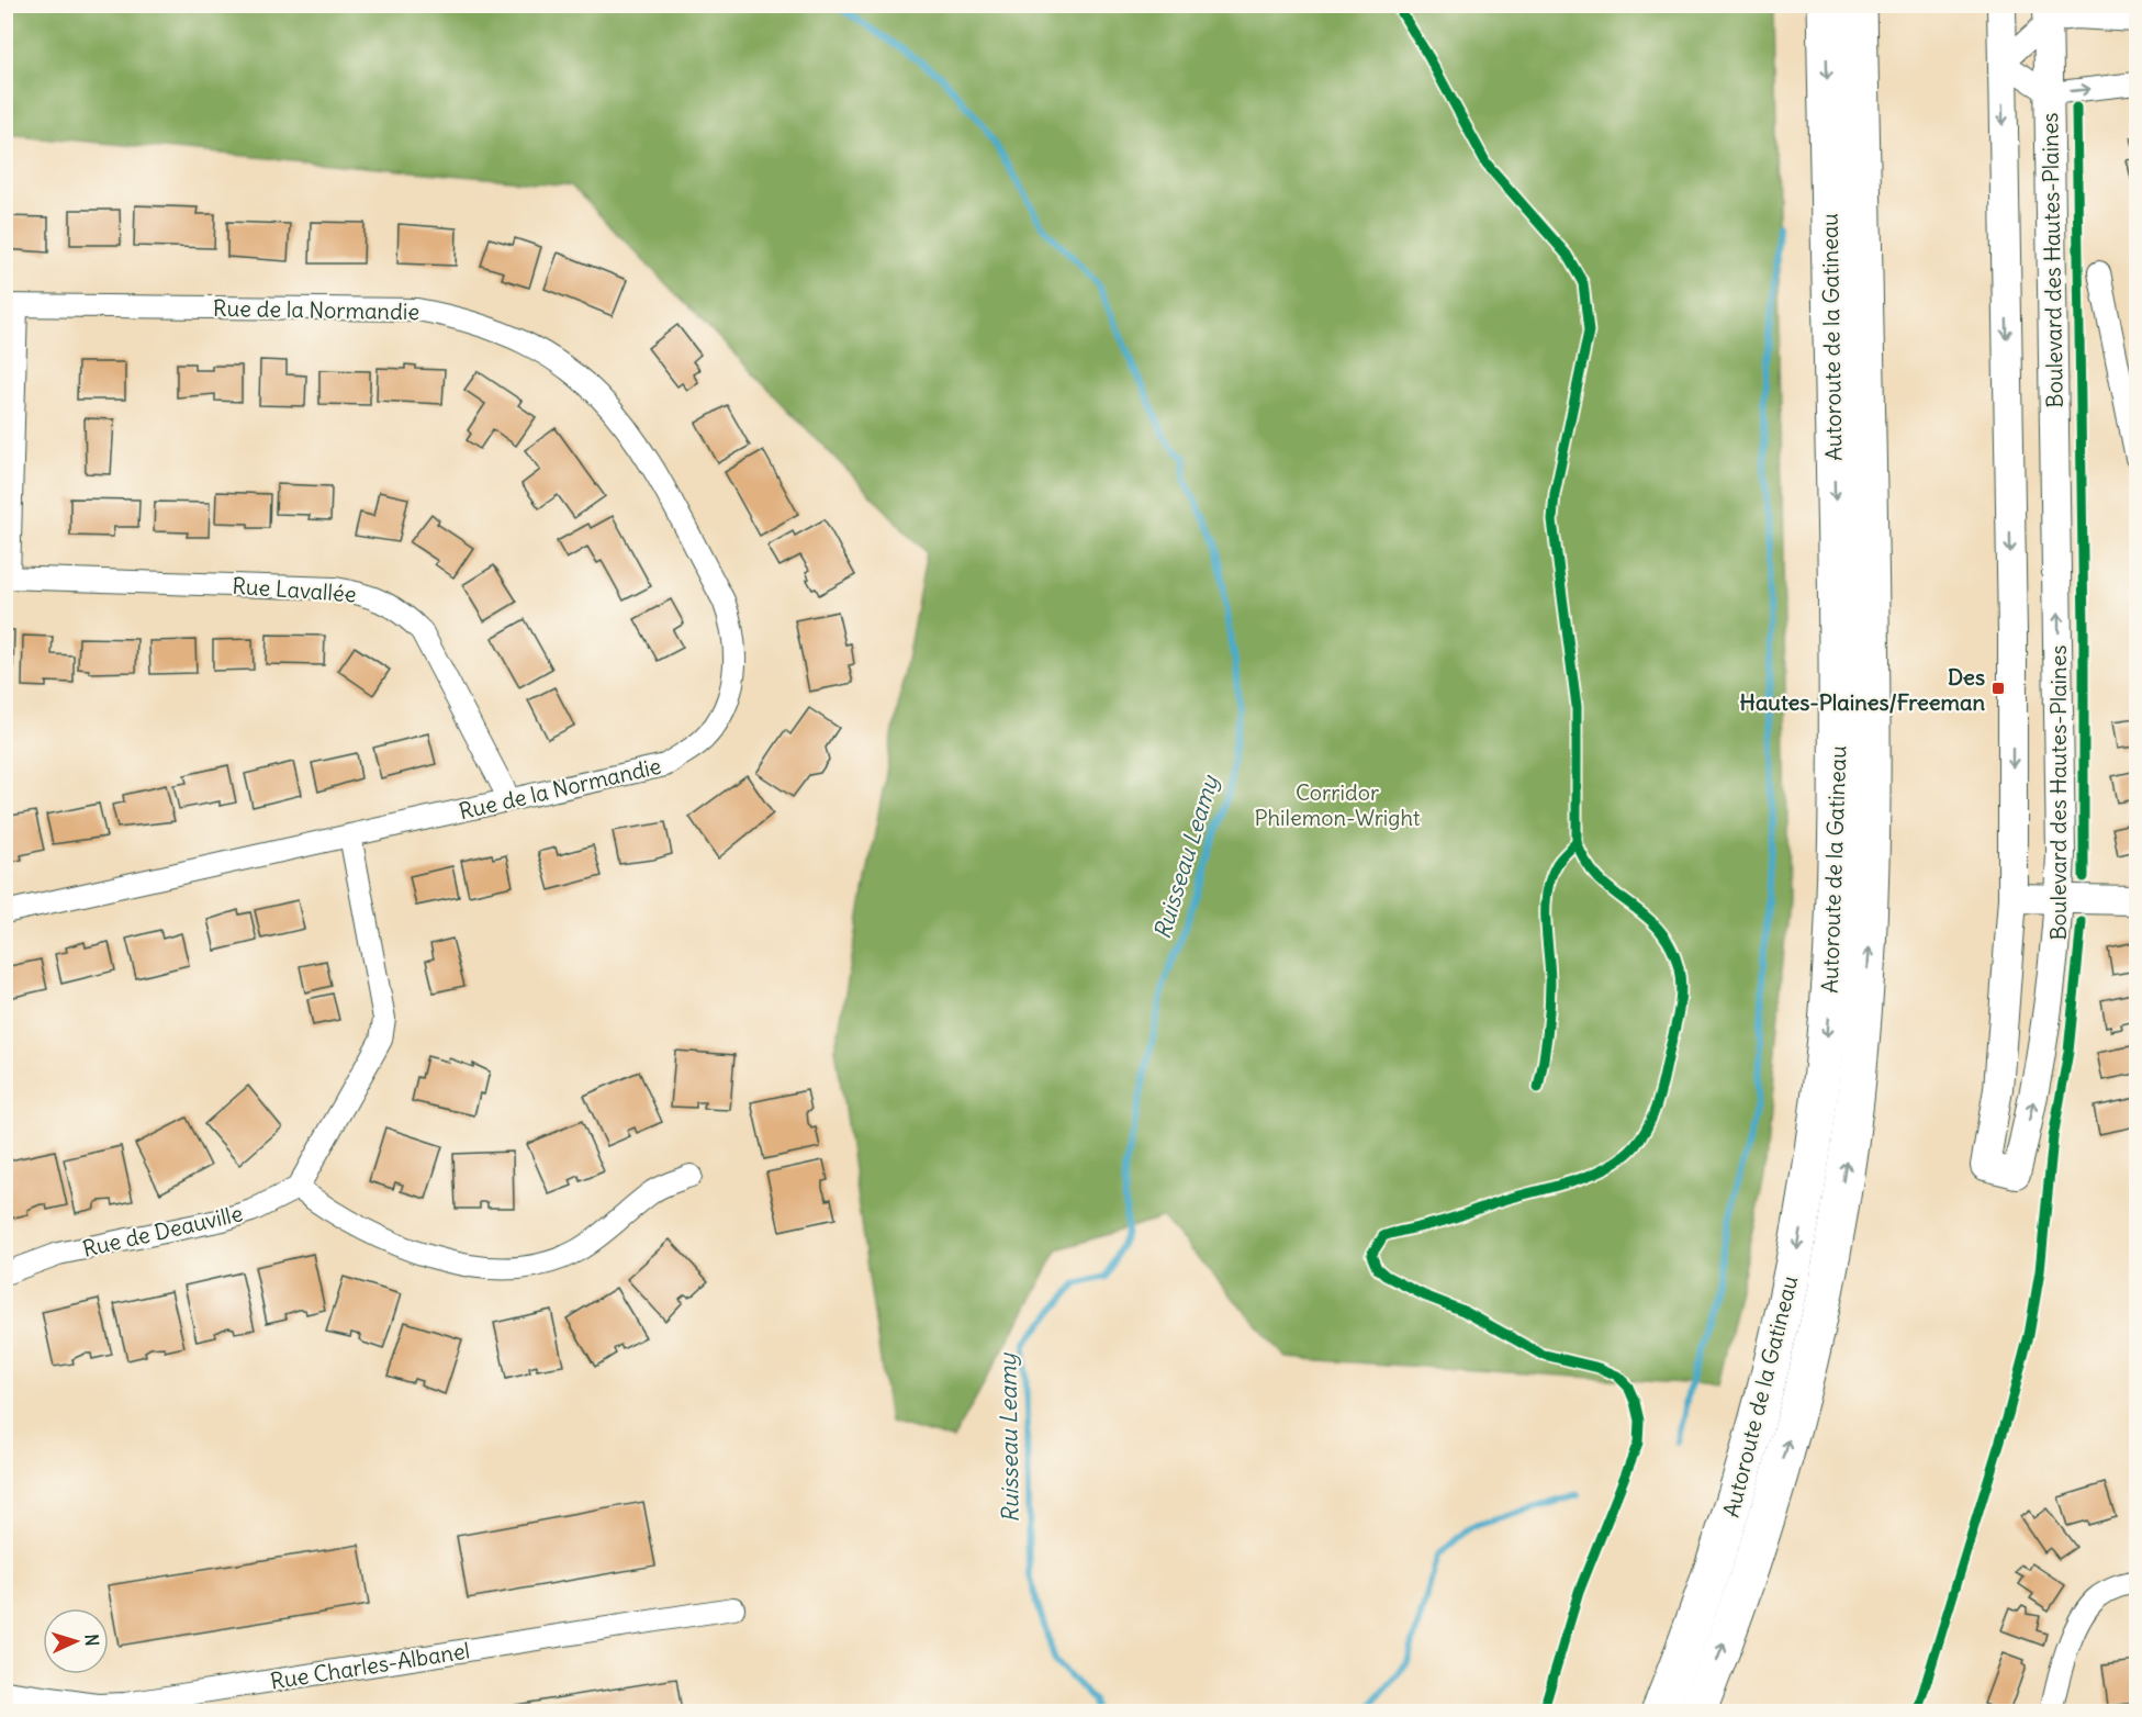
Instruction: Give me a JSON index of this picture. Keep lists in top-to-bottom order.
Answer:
{
  "streets": {
    "highway": ["Autoroute de la Gatineau"],
    "street": [
      "Boulevard des Hautes-Plaines",
      "Rue de la Normandie",
      "Rue Lavallée",
      "Rue de Deauville",
      "Rue Charles-Albanel"
    ]
  },
  "crossings": [
    ["Rue de la Normandie", "Rue Lavallée"]
  ],
  "water": ["Ruisseau Leamy"],
  "parks": ["Corridor Philemon-Wright"],
  "places": {
    "transit": ["Des Hautes-Plaines/Freeman"]
  },
  "north": "right"
}
